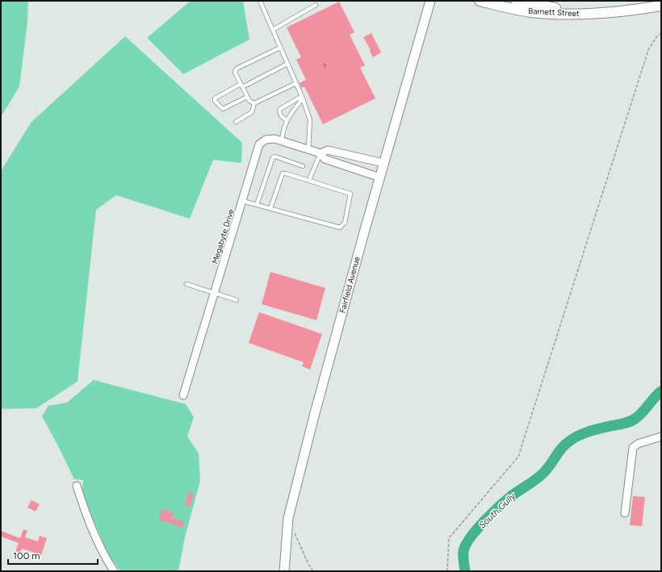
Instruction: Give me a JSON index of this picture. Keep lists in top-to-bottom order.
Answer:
{
  "streets": {
    "main road": ["Barnett Street"],
    "street": ["Megabyte Drive", "Fairfield Avenue"]
  },
  "crossings": [
    ["Megabyte Drive", "Fairfield Avenue"]
  ],
  "water": ["South Gully"],
  "house_numbers": ["1"],
  "scale_bar": "100 m"
}
